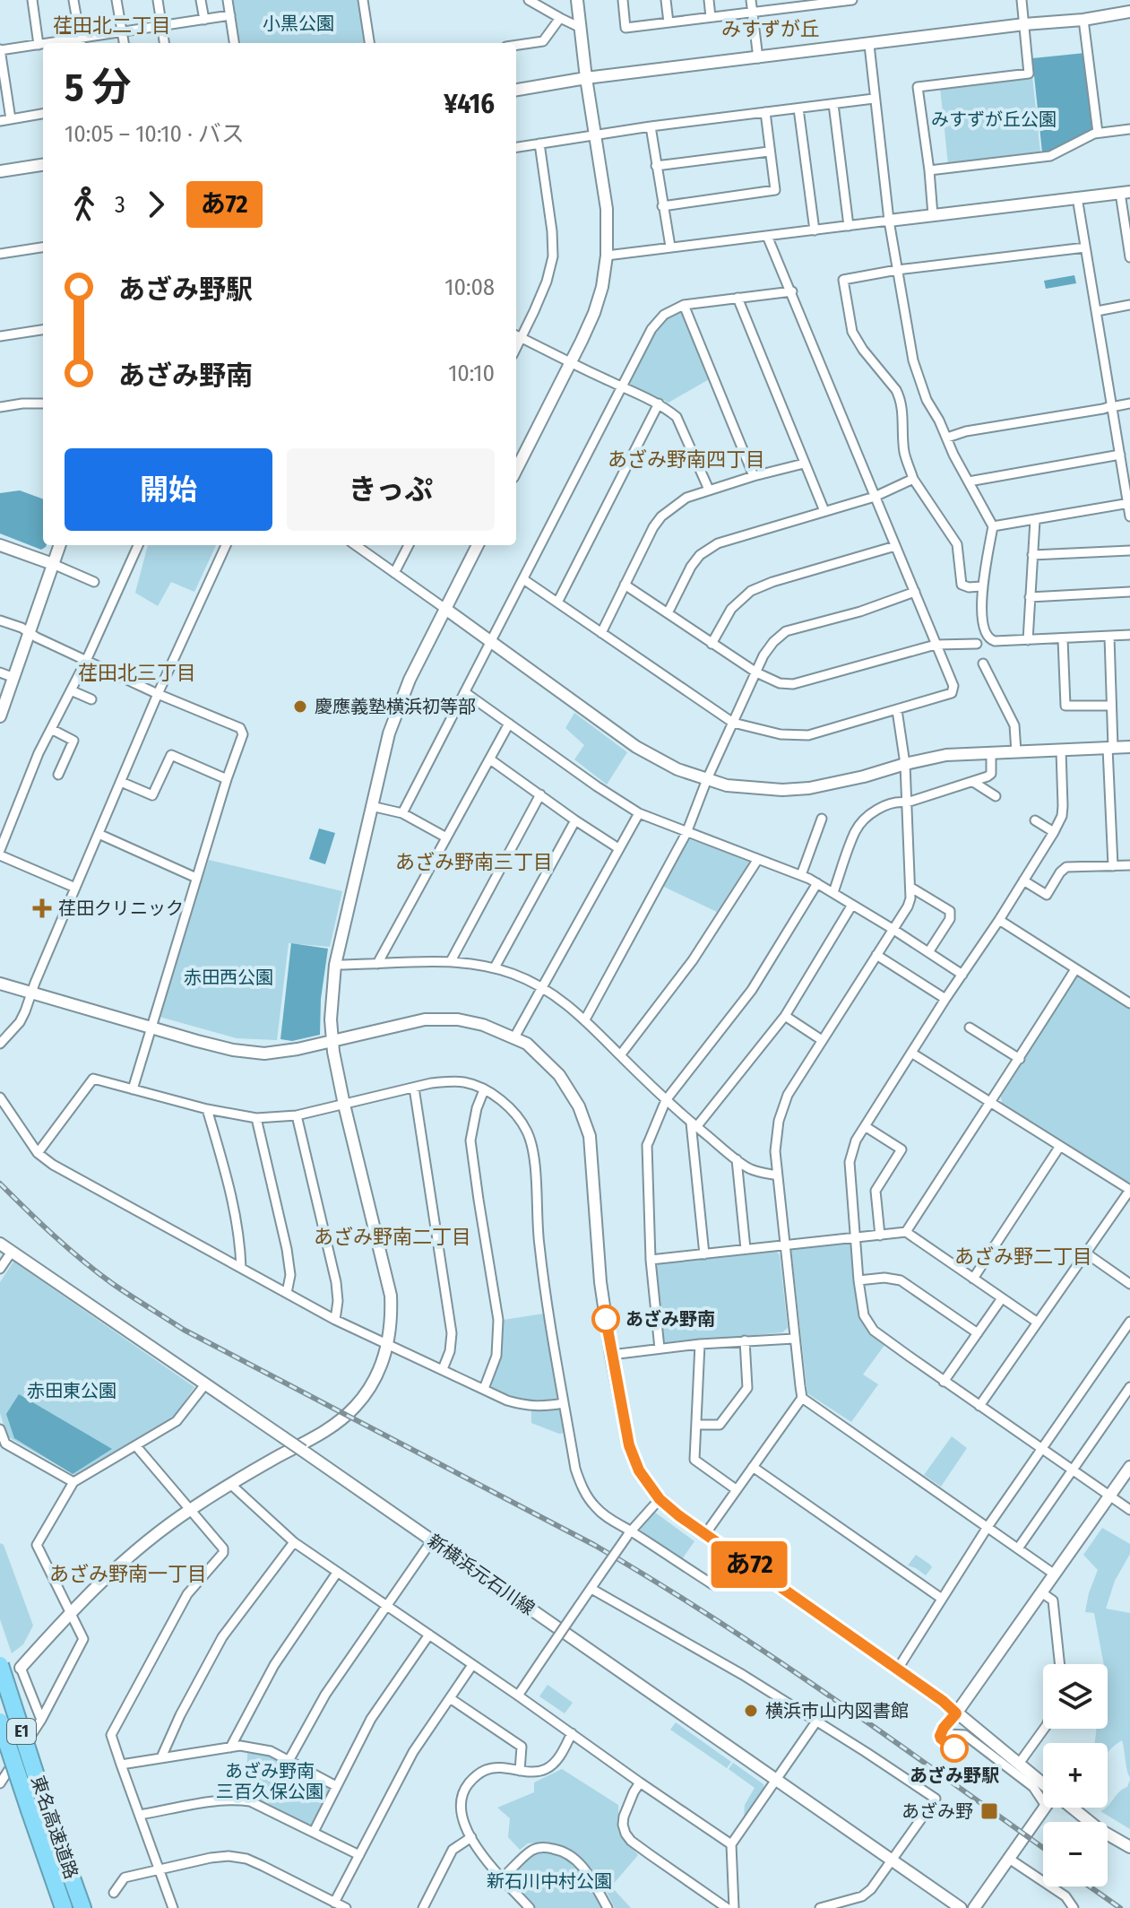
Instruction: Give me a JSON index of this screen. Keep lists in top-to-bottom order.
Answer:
{
  "streets": {
    "highway": ["E1", "東名高速道路"],
    "street": ["新横浜元石川線"]
  },
  "districts": [
    "荏田北二丁目",
    "みすずが丘",
    "あざみ野南四丁目",
    "荏田北三丁目",
    "あざみ野南三丁目",
    "あざみ野南二丁目",
    "あざみ野二丁目",
    "あざみ野南一丁目"
  ],
  "parks": [
    "小黒公園",
    "みすずが丘公園",
    "赤田西公園",
    "赤田東公園",
    "あざみ野南 三百久保公園",
    "新石川中村公園"
  ],
  "places": {
    "other": [
      "慶應義塾横浜初等部",
      "あざみ野南",
      "横浜市山内図書館",
      "あざみ野駅"
    ],
    "health": ["荏田クリニック"],
    "transit": ["あざみ野"]
  },
  "lines": ["bus line あ72"],
  "page": {
    "on_map": "あ72",
    "heading": ["5 分", "10:05 – 10:10 · バス", "¥416"],
    "legs": ["3", "あ72"],
    "list": [
      {
        "name": "あざみ野駅",
        "value": "10:08"
      },
      {
        "name": "あざみ野南",
        "value": "10:10"
      }
    ],
    "buttons": ["開始", "きっぷ"],
    "map_buttons": ["+", "−"]
  }
}
